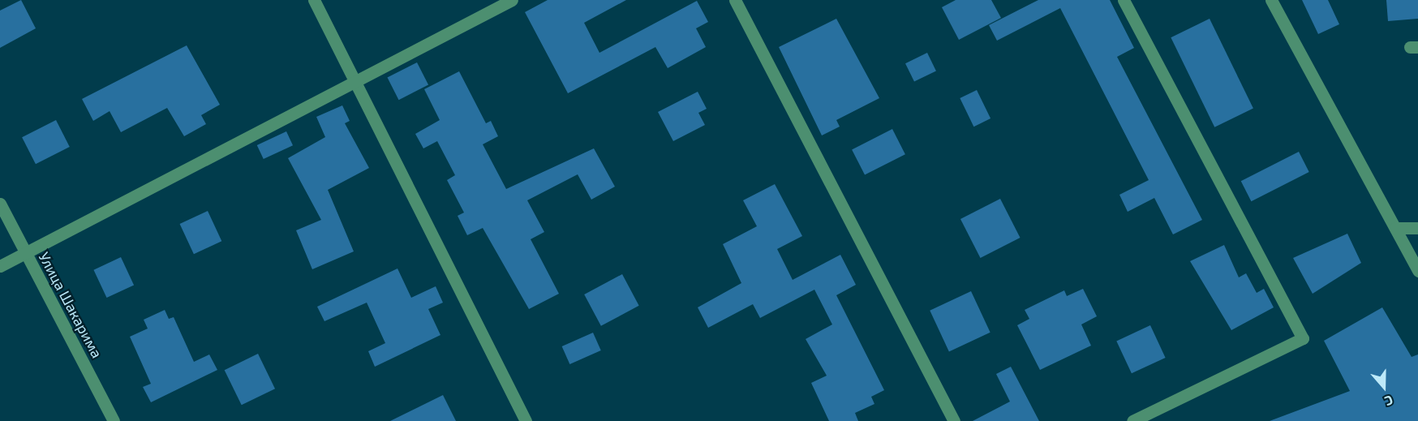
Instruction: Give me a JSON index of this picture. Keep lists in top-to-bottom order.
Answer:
{
  "streets": {
    "street": ["Улица Шакарима"]
  },
  "north": "bottom"
}
